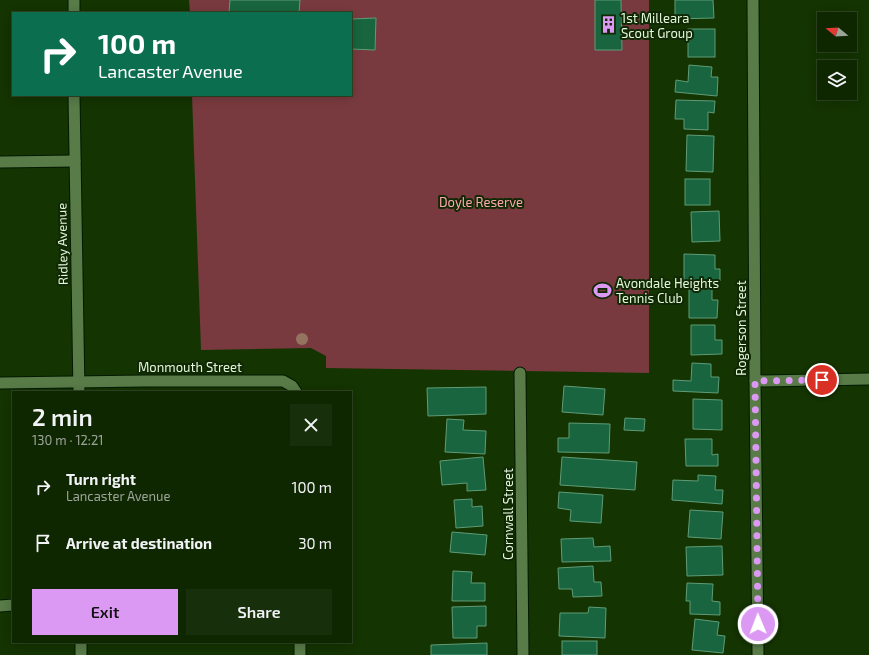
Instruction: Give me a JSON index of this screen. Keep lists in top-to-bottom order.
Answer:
{
  "streets": {
    "street": [
      "Ridley Avenue",
      "Rogerson Street",
      "Monmouth Street",
      "Cornwall Street"
    ]
  },
  "crossings": [
    ["Ridley Avenue", "Monmouth Street"]
  ],
  "parks": ["Doyle Reserve"],
  "places": {
    "building": ["1st Milleara Scout Group"],
    "sports": ["Avondale Heights Tennis Club"]
  },
  "north": "left",
  "page": {
    "turn": ["100 m", "Lancaster Avenue"],
    "heading": ["2 min", "130 m · 12:21"],
    "list": [
      {
        "name": "Turn right",
        "note": "Lancaster Avenue",
        "value": "100 m"
      },
      {
        "name": "Arrive at destination",
        "value": "30 m"
      }
    ],
    "buttons": ["Exit", "Share"]
  }
}
